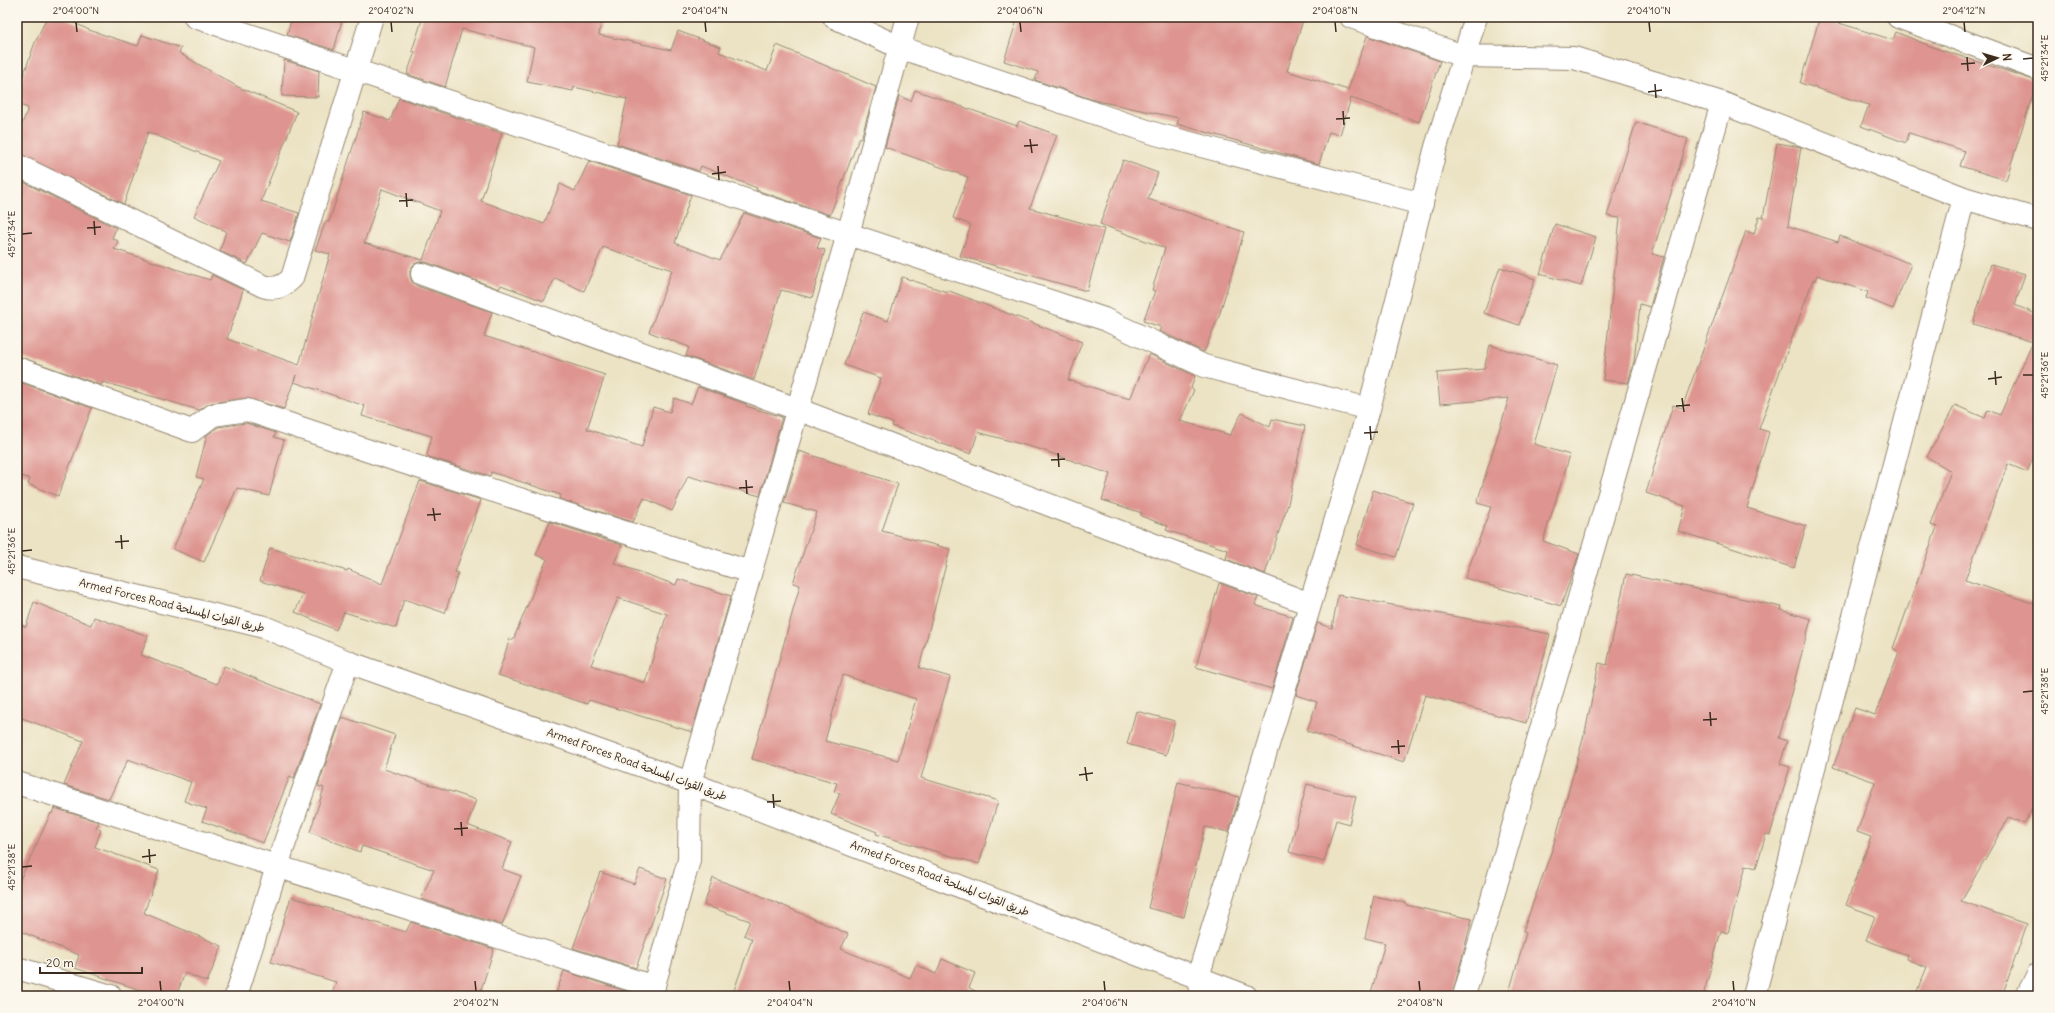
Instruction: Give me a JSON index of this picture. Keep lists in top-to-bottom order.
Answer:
{
  "streets": {
    "street": ["Armed Forces Road طريق القوات المسلحة"]
  },
  "scale_bar": "20 m",
  "north": "right",
  "coordinates": [
    "2°04'00\"N",
    "2°04'02\"N",
    "2°04'04\"N",
    "2°04'06\"N",
    "2°04'08\"N",
    "2°04'10\"N",
    "2°04'12\"N",
    "45°21'34\"E",
    "45°21'36\"E",
    "45°21'38\"E"
  ]
}
